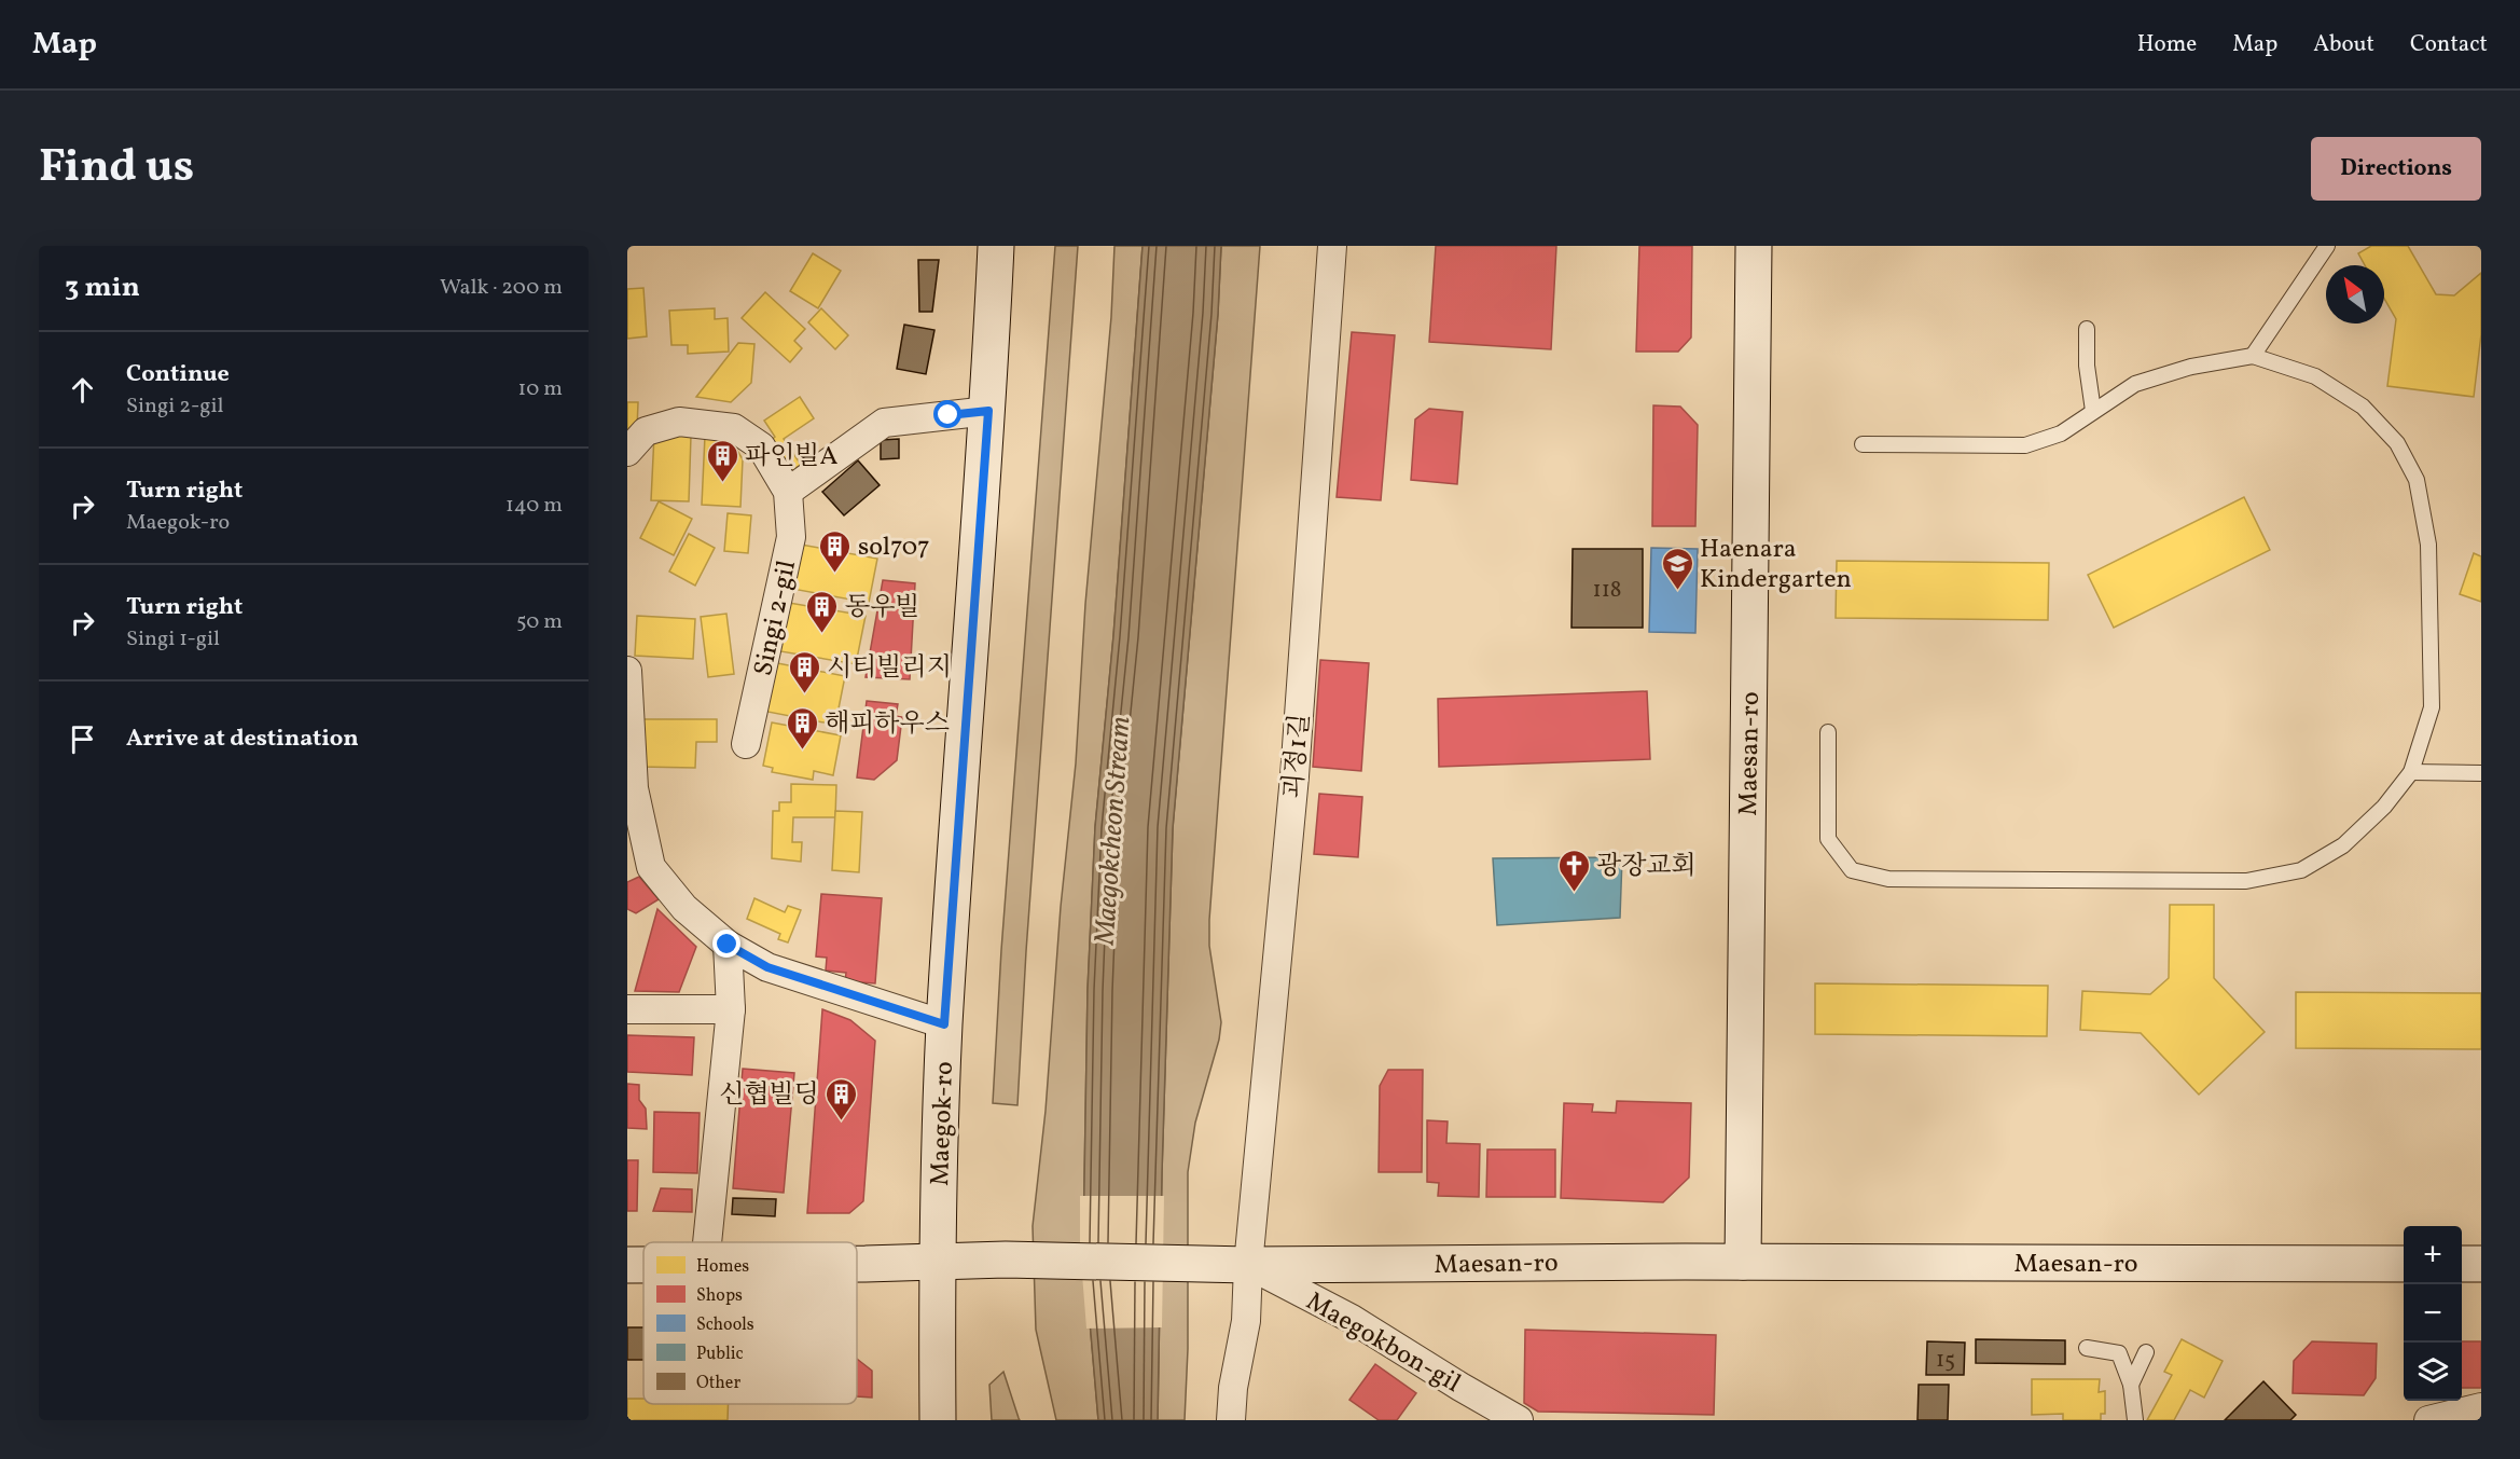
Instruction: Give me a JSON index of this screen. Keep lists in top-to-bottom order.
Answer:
{
  "streets": {
    "street": [
      "Singi 2-gil",
      "Maesan-ro",
      "괴정1길",
      "Maegok-ro",
      "Maegokbon-gil"
    ]
  },
  "crossings": [
    ["Maesan-ro", "괴정1길"],
    ["Maesan-ro", "Maegok-ro"],
    ["Maesan-ro", "Maegokbon-gil"],
    ["괴정1길", "Maegokbon-gil"]
  ],
  "water": ["Maegokcheon Stream"],
  "places": {
    "building": [
      "파인빌A",
      "sol707",
      "동우빌",
      "시티빌리지",
      "해피하우스",
      "신협빌딩"
    ],
    "school or university": ["Haenara Kindergarten"],
    "church": ["광장교회"]
  },
  "house_numbers": ["118", "15"],
  "legend": [
    "Homes",
    "Shops",
    "Schools",
    "Public",
    "Other"
  ],
  "north": "top left",
  "page": {
    "header": "Map",
    "nav": [
      "Home",
      "Map",
      "About",
      "Contact"
    ],
    "title": "Find us",
    "buttons": "Directions",
    "heading": ["3 min", "Walk · 200 m"],
    "list": [
      ["Continue", "Singi 2-gil", "10 m"],
      ["Turn right", "Maegok-ro", "140 m"],
      ["Turn right", "Singi 1-gil", "50 m"],
      "Arrive at destination"
    ],
    "map_buttons": ["+", "−"]
  }
}
